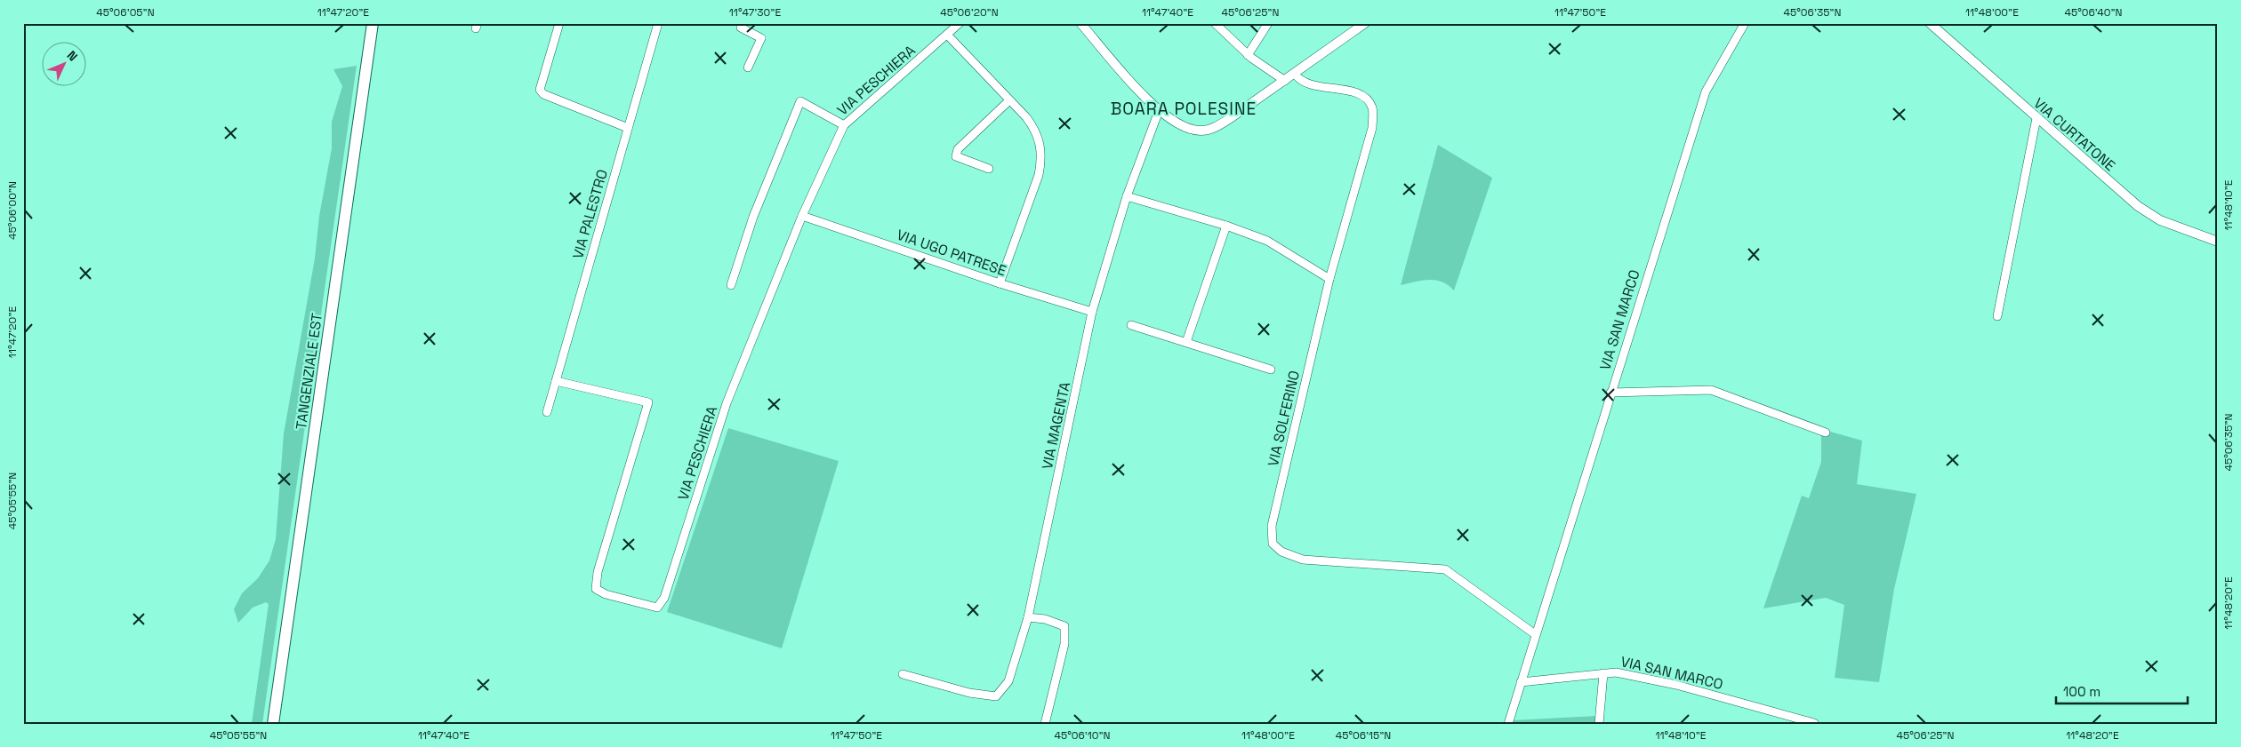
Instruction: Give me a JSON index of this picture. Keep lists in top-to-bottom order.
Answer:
{
  "streets": {
    "main road": ["TANGENZIALE EST"],
    "street": [
      "VIA PESCHIERA",
      "VIA CURTATONE",
      "VIA PALESTRO",
      "VIA UGO PATRESE",
      "VIA SAN MARCO",
      "VIA SOLFERINO",
      "VIA MAGENTA"
    ]
  },
  "crossings": [
    ["VIA PESCHIERA", "VIA PALESTRO"],
    ["VIA PESCHIERA", "VIA UGO PATRESE"],
    ["VIA UGO PATRESE", "VIA MAGENTA"],
    ["VIA SAN MARCO", "VIA SOLFERINO"]
  ],
  "districts": ["BOARA POLESINE"],
  "scale_bar": "100 m",
  "north": "top right",
  "coordinates": [
    "45°06'05\"N",
    "11°47'20\"E",
    "11°47'30\"E",
    "45°06'20\"N",
    "11°47'40\"E",
    "45°06'25\"N",
    "11°47'50\"E",
    "45°06'35\"N",
    "11°48'00\"E",
    "45°06'40\"N",
    "11°48'10\"E",
    "45°06'00\"N",
    "45°05'55\"N",
    "11°48'20\"E",
    "45°06'10\"N",
    "45°06'15\"N"
  ]
}
